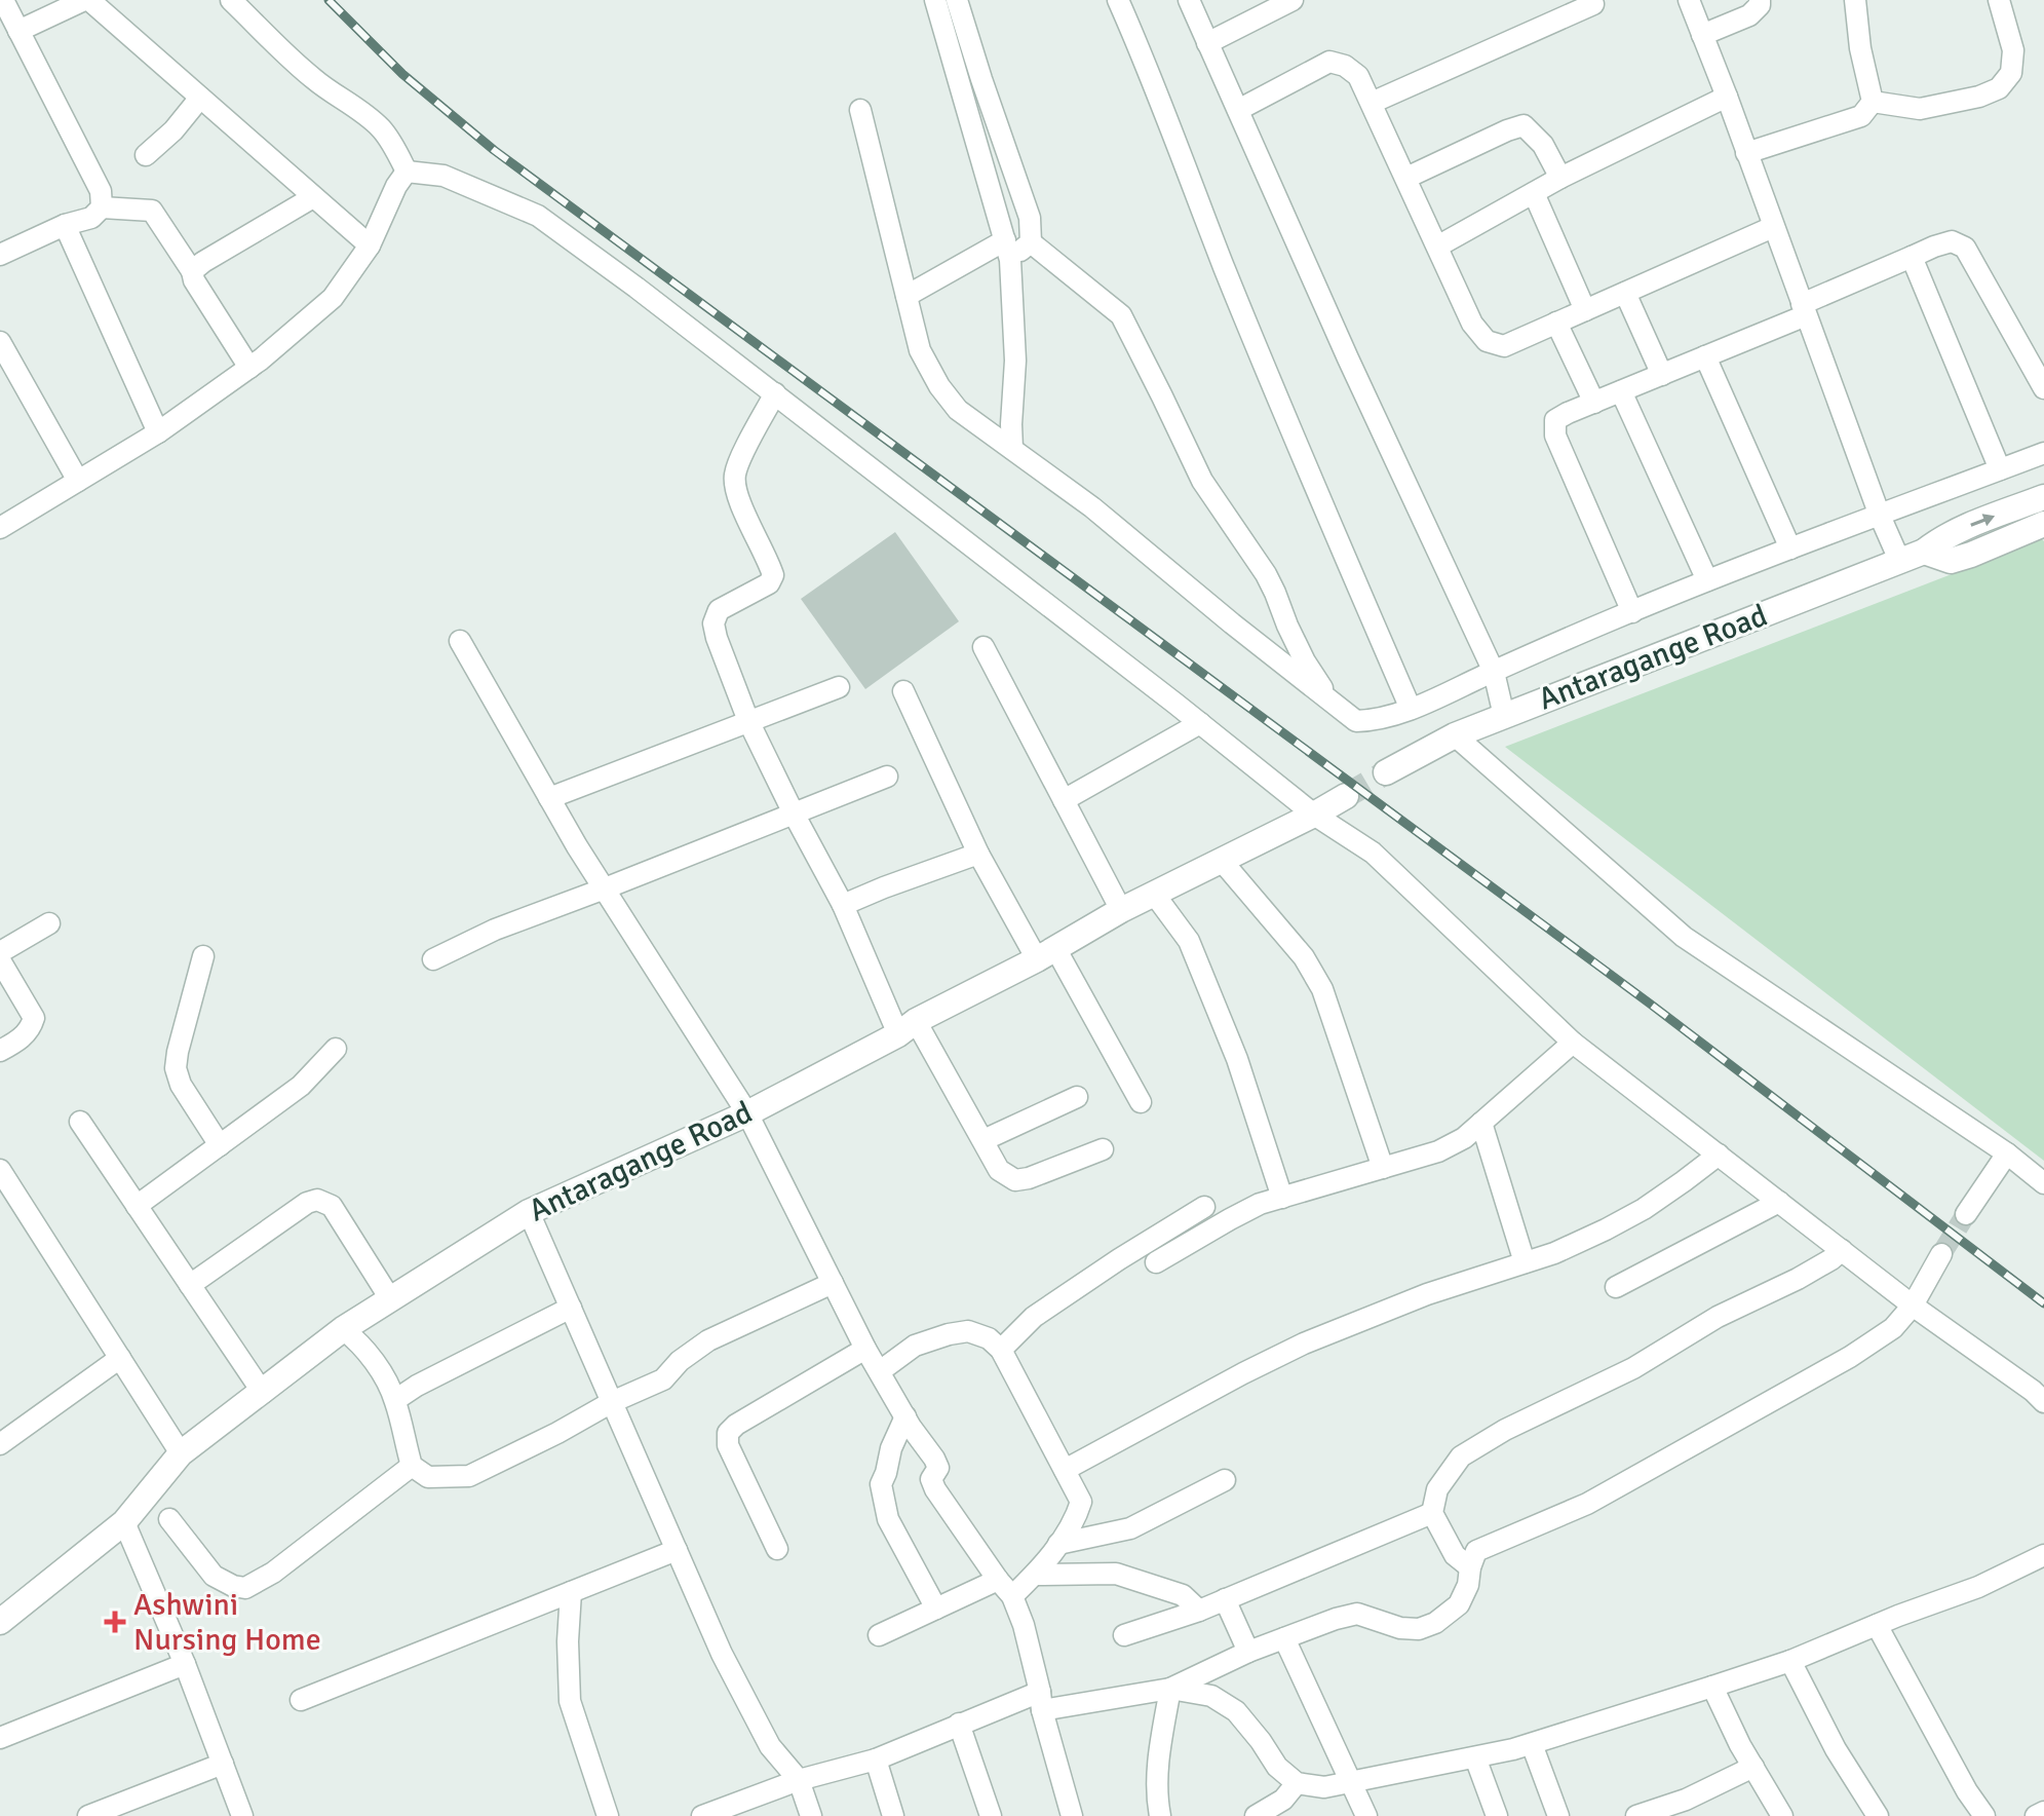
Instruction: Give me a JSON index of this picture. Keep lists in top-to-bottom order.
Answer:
{
  "streets": {
    "street": ["Antaragange Road"]
  },
  "places": {
    "health": ["Ashwini Nursing Home"]
  }
}
